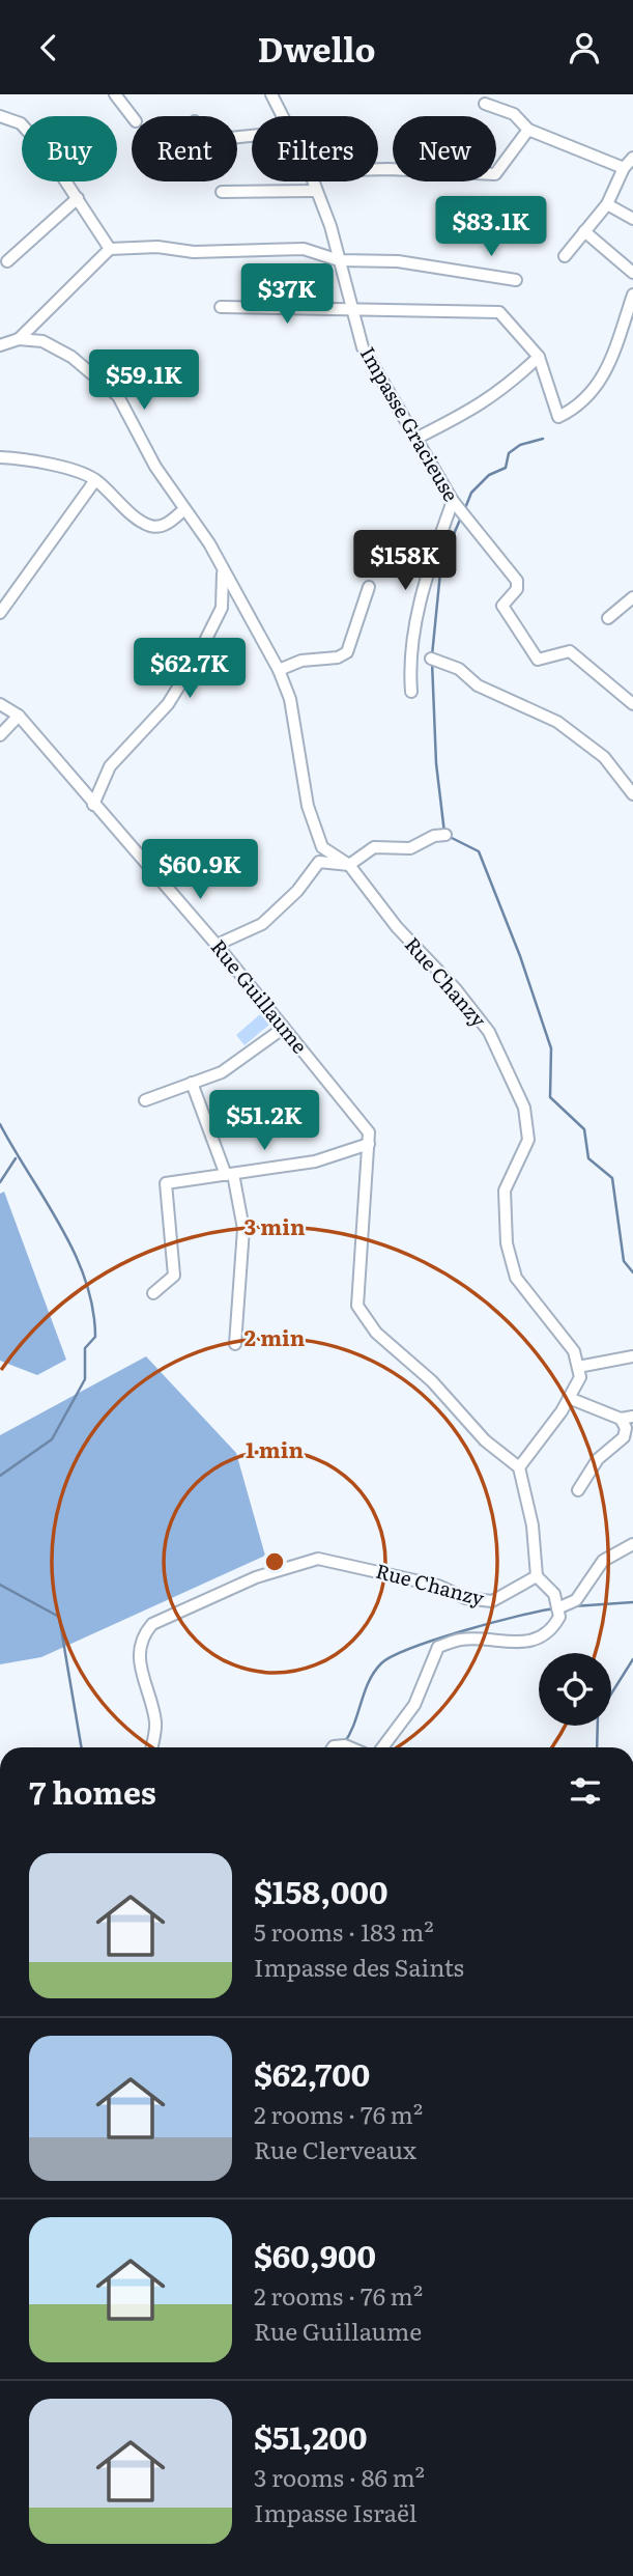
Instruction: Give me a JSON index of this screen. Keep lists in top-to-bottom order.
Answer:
{
  "streets": {
    "street": ["Impasse Gracieuse", "Rue Chanzy", "Rue Guillaume"]
  },
  "page": {
    "header": "Dwello",
    "chip": [
      "Buy",
      "Rent",
      "Filters",
      "New"
    ],
    "price": [
      "$83.1K",
      "$37K",
      "$59.1K",
      "$158K",
      "$62.7K",
      "$60.9K",
      "$51.2K"
    ],
    "heading": "7 homes",
    "list": [
      {
        "name": "$158,000",
        "note": "5 rooms · 183 m² · Impasse des Saints"
      },
      {
        "name": "$62,700",
        "note": "2 rooms · 76 m² · Rue Clerveaux"
      },
      {
        "name": "$60,900",
        "note": "2 rooms · 76 m² · Rue Guillaume"
      },
      {
        "name": "$51,200",
        "note": "3 rooms · 86 m² · Impasse Israël"
      }
    ]
  },
  "rings": ["3 min", "2 min", "1 min"]
}
